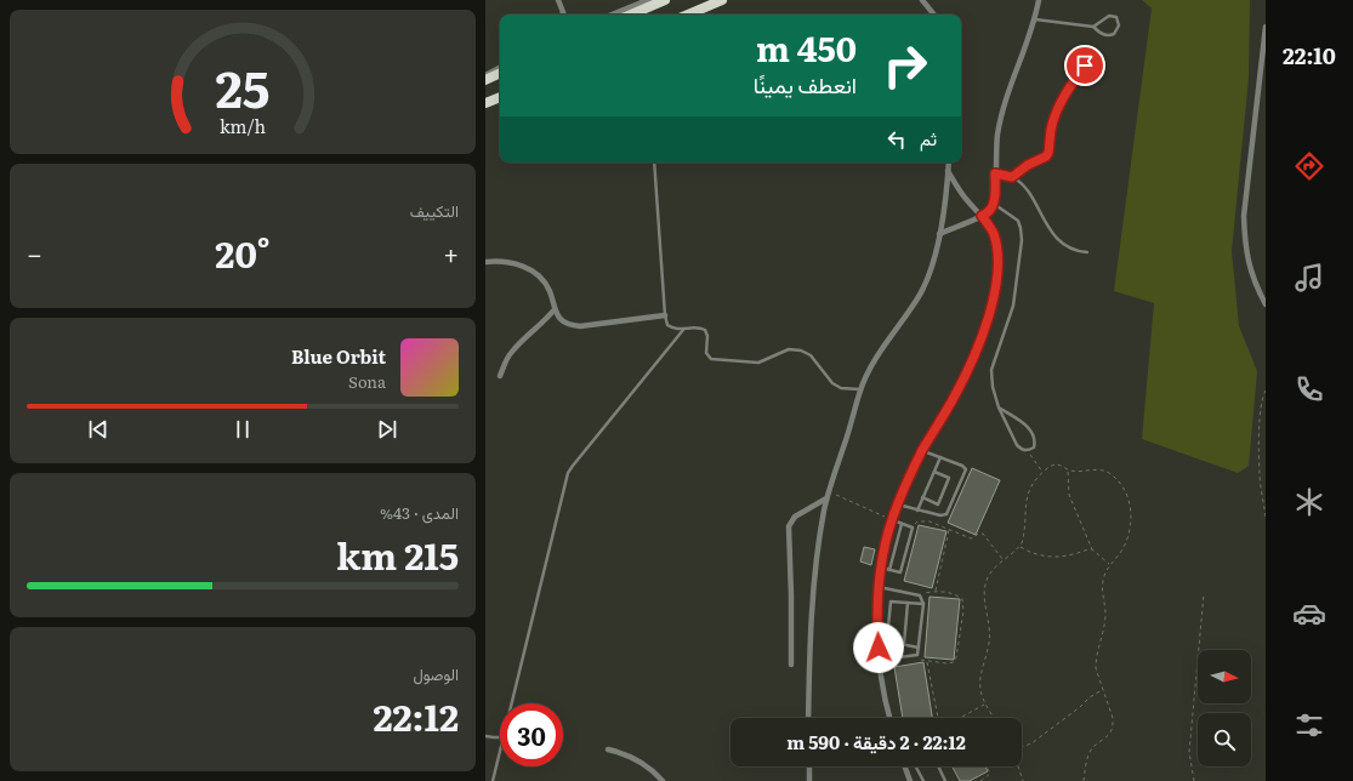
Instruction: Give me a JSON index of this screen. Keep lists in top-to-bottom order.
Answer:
{
  "north": "right",
  "page": {
    "tabs": "22:10",
    "turn": ["450 m", "انعطف يمينًا"],
    "then": "ثم",
    "tile": [
      "التكييف",
      ["المدى · 43%", "215 km"],
      ["الوصول", "22:12"]
    ],
    "heat": ["−", "20°", "+"],
    "song": ["Blue Orbit", "Sona"],
    "limit": "30",
    "trip": "22:12 · 2 دقيقة · 590 m",
    "gauge": ["25", "km/h"]
  }
}
